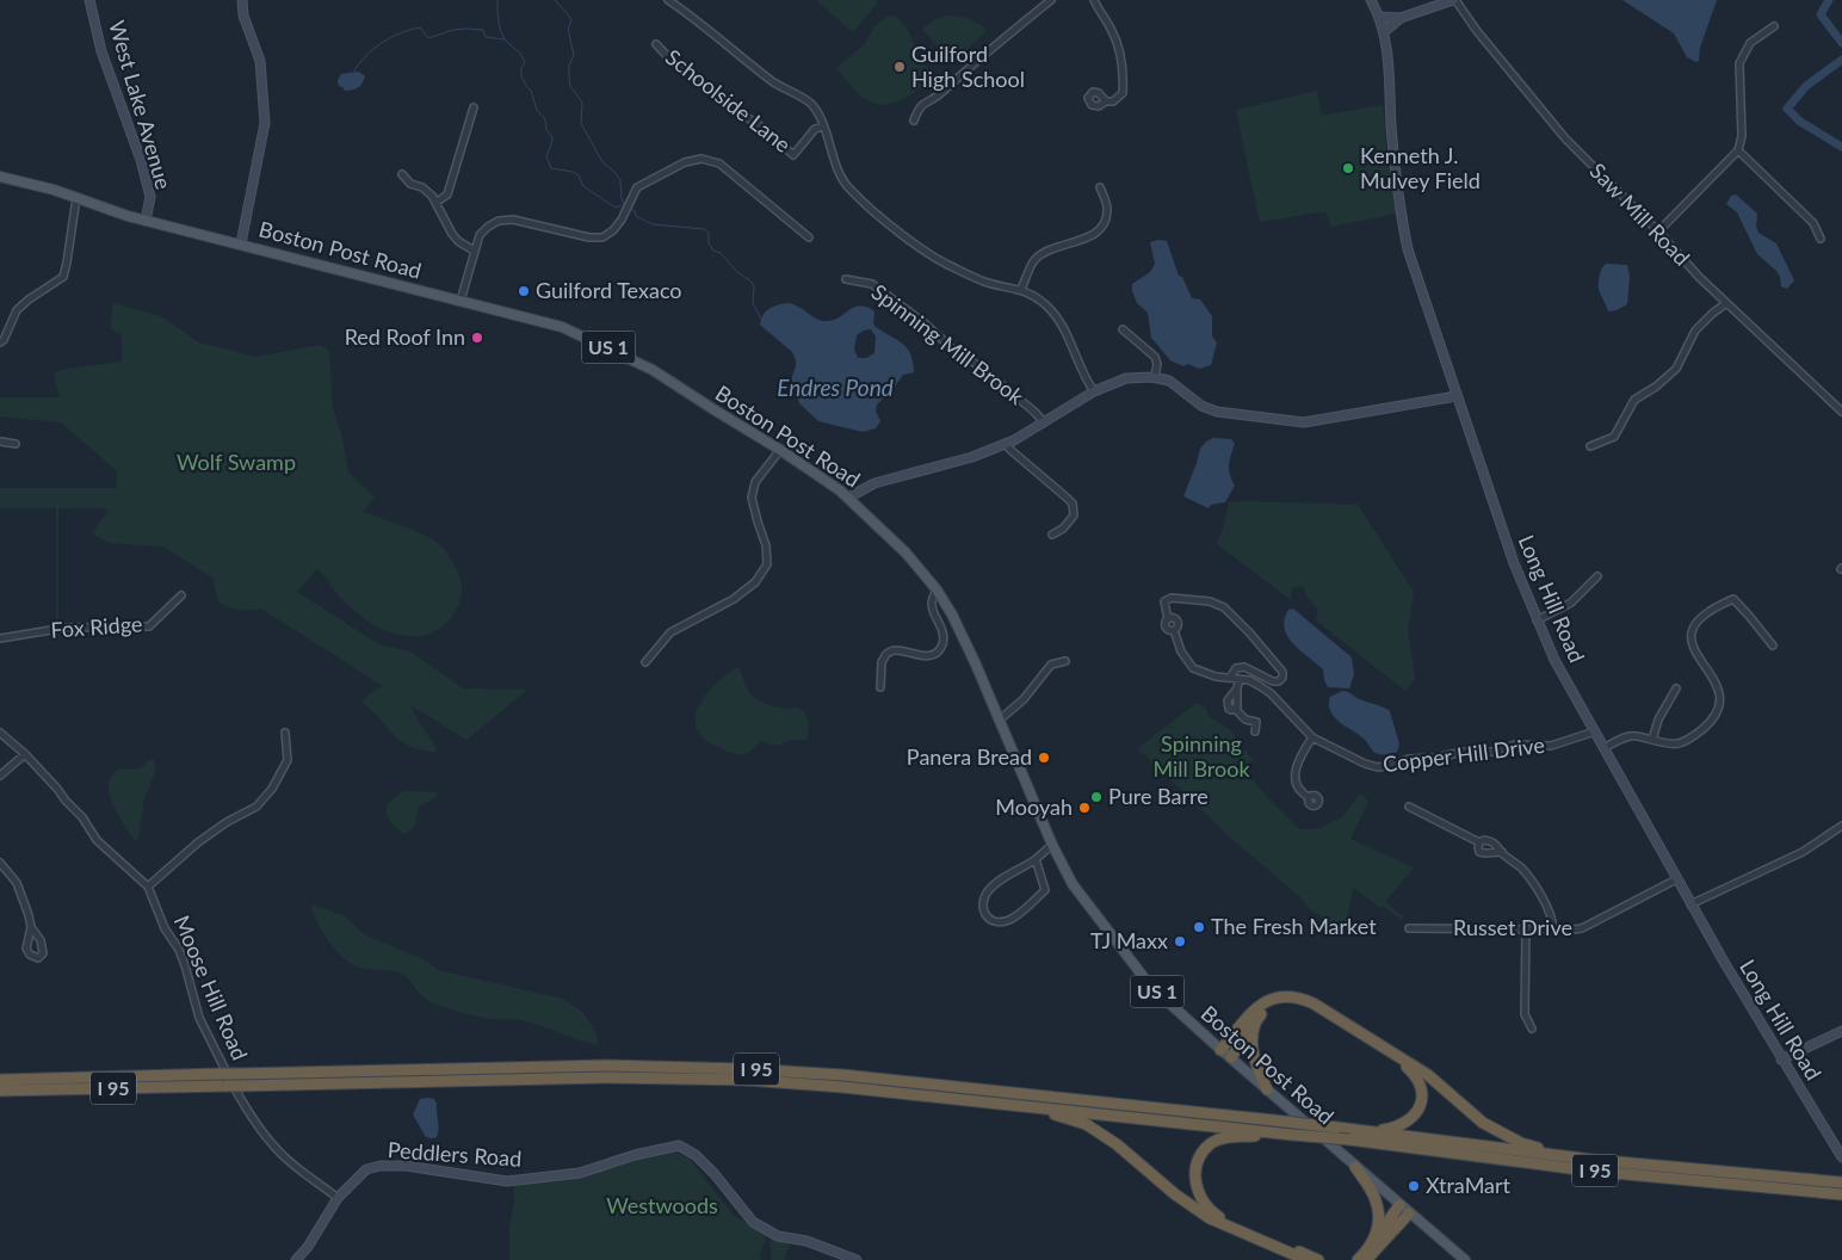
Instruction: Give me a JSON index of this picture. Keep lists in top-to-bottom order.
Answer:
{
  "streets": {
    "highway": ["I 95"],
    "main road": ["Boston Post Road", "US 1"],
    "street": [
      "Schoolside Lane",
      "West Lake Avenue",
      "Saw Mill Road",
      "Spinning Mill Brook",
      "Long Hill Road",
      "Fox Ridge",
      "Copper Hill Drive",
      "Russet Drive",
      "Moose Hill Road",
      "Peddlers Road"
    ]
  },
  "crossings": [
    ["West Lake Avenue", "Boston Post Road"],
    ["Long Hill Road", "Copper Hill Drive"],
    ["Long Hill Road", "Russet Drive"],
    ["Moose Hill Road", "Peddlers Road"]
  ],
  "water": ["Endres Pond"],
  "parks": ["Wolf Swamp", "Spinning Mill Brook", "Westwoods"],
  "places": [
    "Guilford High School",
    "Kenneth J. Mulvey Field",
    "Guilford Texaco",
    "Red Roof Inn",
    "Panera Bread",
    "Pure Barre",
    "Mooyah",
    "The Fresh Market",
    "TJ Maxx",
    "XtraMart"
  ]
}
